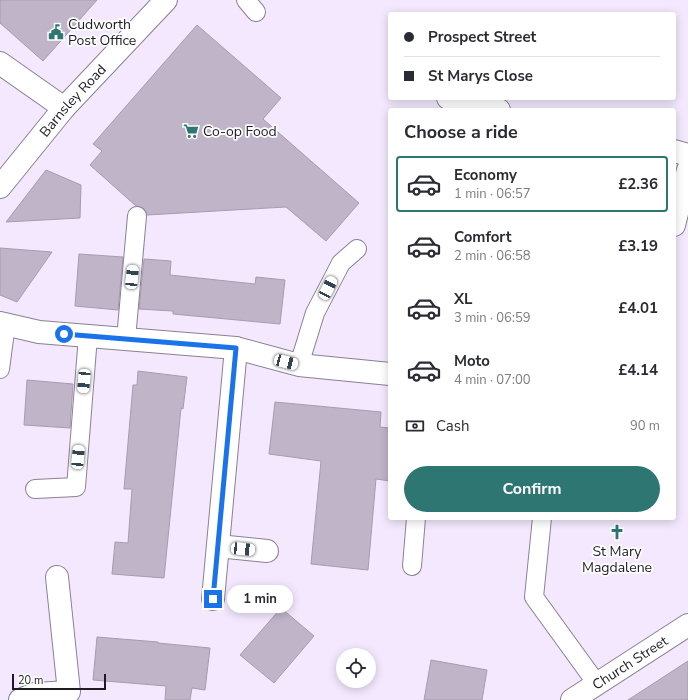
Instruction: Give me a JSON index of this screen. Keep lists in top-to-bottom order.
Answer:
{
  "streets": {
    "street": ["Barnsley Road", "Church Street"]
  },
  "places": {
    "public building": ["Cudworth Post Office"],
    "supermarket": ["Co-op Food"],
    "church": ["St Mary Magdalene"]
  },
  "scale_bar": "20 m",
  "page": {
    "banner": ["Prospect Street", "St Marys Close"],
    "heading": "Choose a ride",
    "list": [
      {
        "name": "Economy",
        "note": "1 min · 06:57",
        "value": "£2.36"
      },
      {
        "name": "Comfort",
        "note": "2 min · 06:58",
        "value": "£3.19"
      },
      {
        "name": "XL",
        "note": "3 min · 06:59",
        "value": "£4.01"
      },
      {
        "name": "Moto",
        "note": "4 min · 07:00",
        "value": "£4.14"
      }
    ],
    "pay": ["Cash", "90 m"],
    "buttons": "Confirm",
    "bubble": "1 min",
    "scale": "20 m"
  }
}
